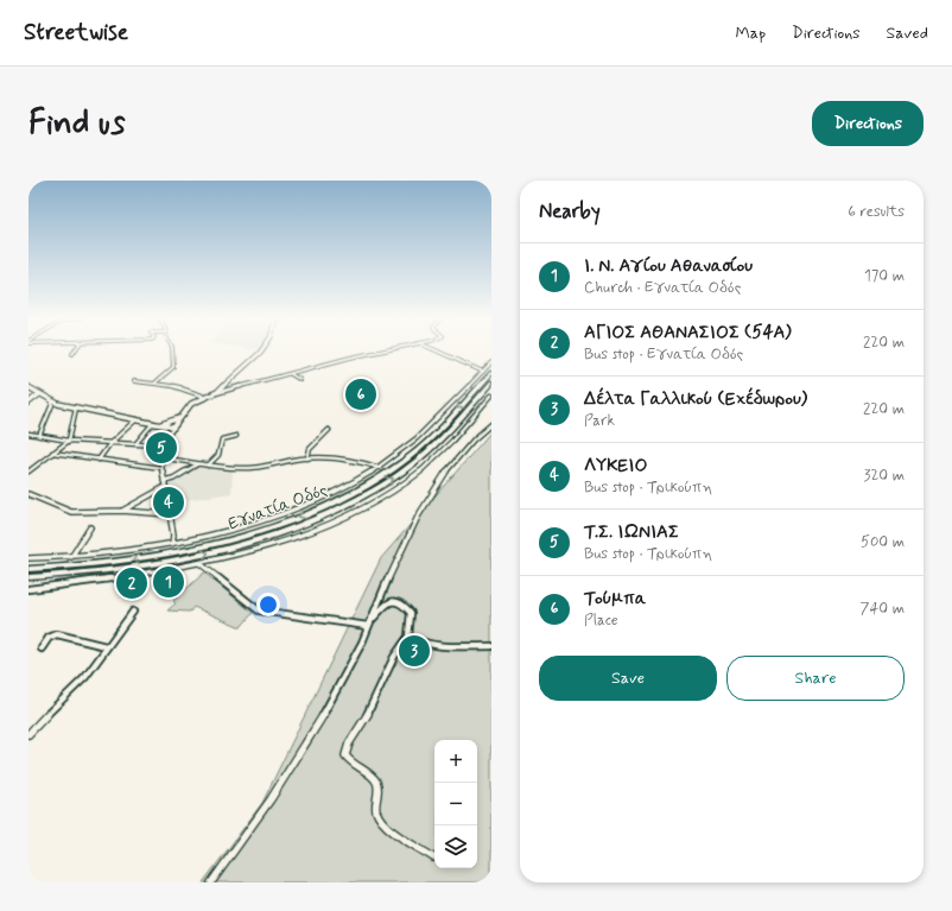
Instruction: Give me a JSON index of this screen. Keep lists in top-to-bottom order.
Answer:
{
  "streets": {
    "highway": ["Εγνατία Οδός"]
  },
  "page": {
    "header": "Streetwise",
    "nav": ["Map", "Directions", "Saved"],
    "buttons": [
      "Directions",
      ["Save", "Share"]
    ],
    "title": "Find us",
    "heading": ["Nearby", "6 results"],
    "list": [
      {
        "mark": "1",
        "name": "Ι. Ν. Αγίου Αθανασίου",
        "note": "Church · Εγνατία Οδός",
        "value": "170 m"
      },
      {
        "mark": "2",
        "name": "ΑΓΙΟΣ ΑΘΑΝΑΣΙΟΣ (54Α)",
        "note": "Bus stop · Εγνατία Οδός",
        "value": "220 m"
      },
      {
        "mark": "3",
        "name": "Δέλτα Γαλλικού (Εχέδωρου)",
        "note": "Park",
        "value": "220 m"
      },
      {
        "mark": "4",
        "name": "ΛΥΚΕΙΟ",
        "note": "Bus stop · Τρικούπη",
        "value": "320 m"
      },
      {
        "mark": "5",
        "name": "Τ.Σ. ΙΩΝΙΑΣ",
        "note": "Bus stop · Τρικούπη",
        "value": "500 m"
      },
      {
        "mark": "6",
        "name": "Τούμπα",
        "note": "Place",
        "value": "740 m"
      }
    ],
    "pins": [
      "6",
      "5",
      "4",
      "1",
      "2",
      "3"
    ],
    "map_buttons": ["+", "−"]
  }
}
